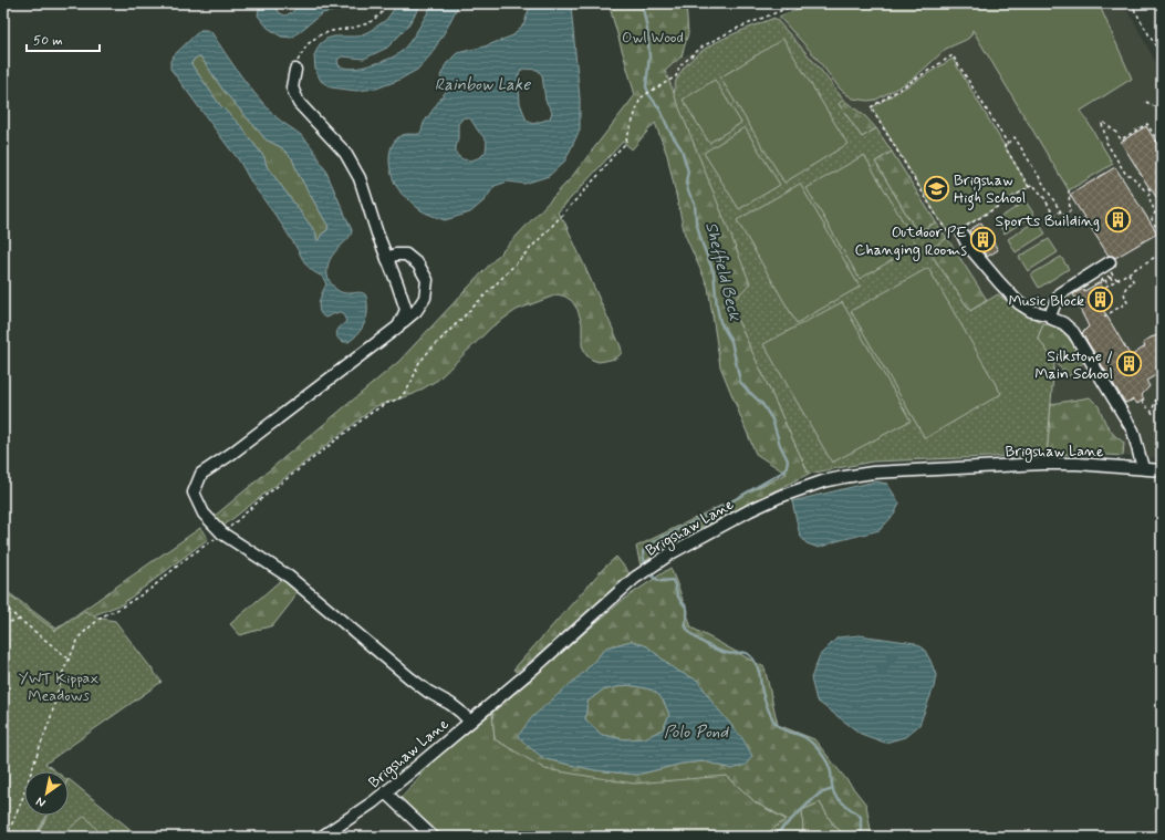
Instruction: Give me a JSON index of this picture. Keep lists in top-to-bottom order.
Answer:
{
  "streets": {
    "street": ["Brigshaw Lane"]
  },
  "water": ["Rainbow Lake", "Sheffield Beck", "Polo Pond"],
  "parks": ["Owl Wood", "YWT Kippax Meadows"],
  "places": {
    "school or university": ["Brigshaw High School"],
    "building": [
      "Sports Building",
      "Outdoor PE Changing Rooms",
      "Music Block",
      "Silkstone / Main School"
    ]
  },
  "scale_bar": "50 m",
  "north": "bottom left"
}
